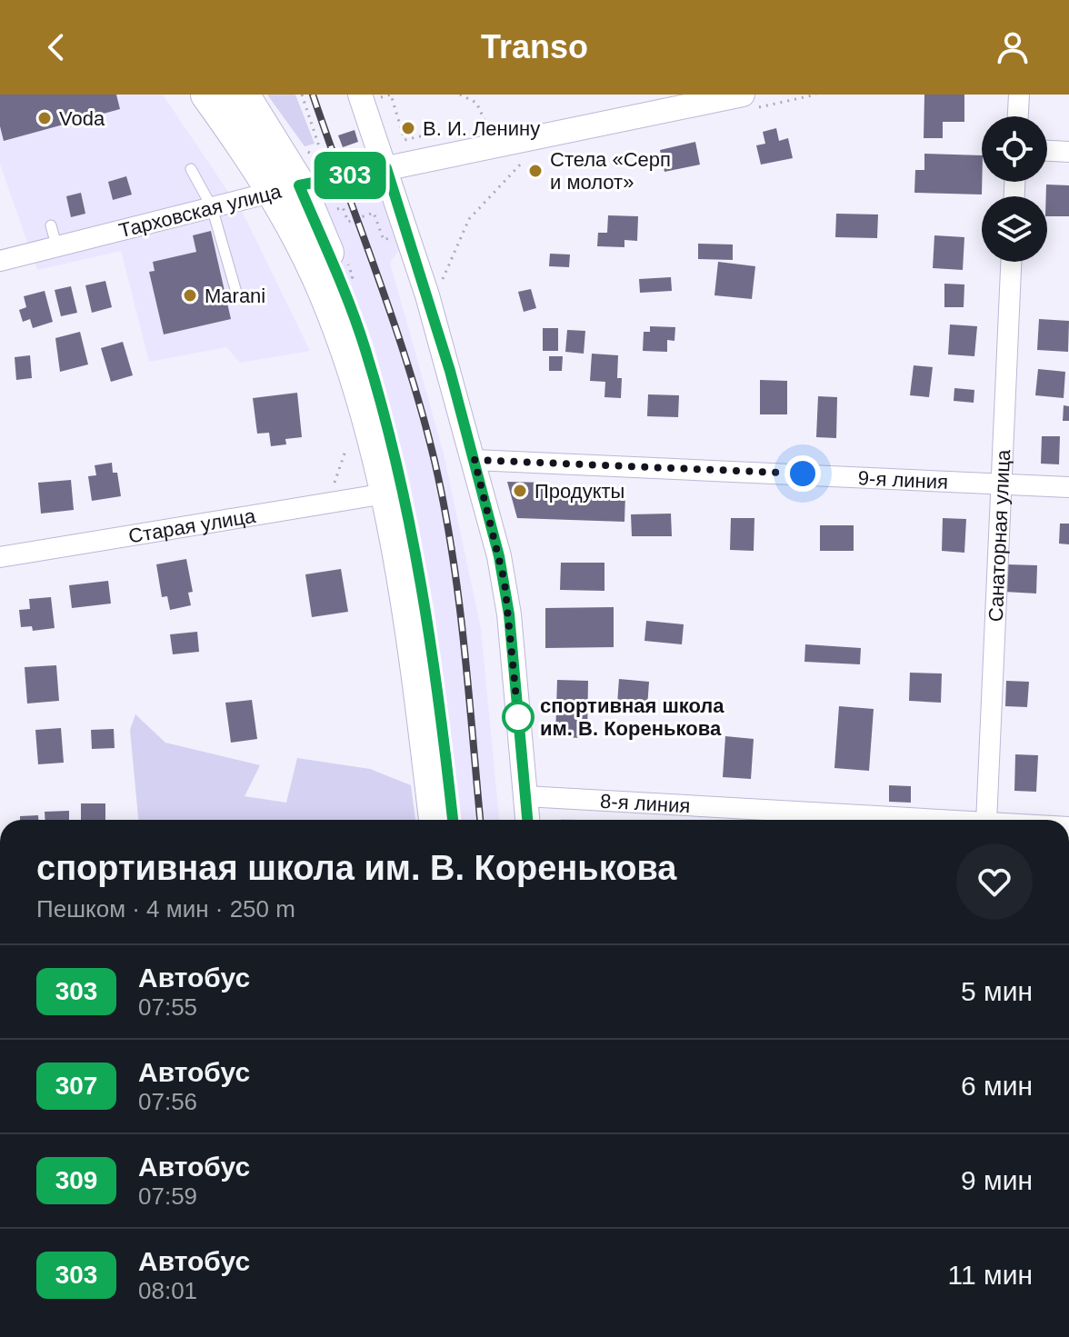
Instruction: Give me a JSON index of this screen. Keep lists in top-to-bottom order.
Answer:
{
  "streets": {
    "street": [
      "Тарховская улица",
      "9-я линия",
      "Старая улица",
      "Санаторная улица",
      "8-я линия"
    ]
  },
  "crossings": [
    ["9-я линия", "Санаторная улица"]
  ],
  "places": [
    "Voda",
    "В. И. Ленину",
    "Стела «Серп и молот»",
    "Marani",
    "Продукты",
    "спортивная школа им. В. Коренькова"
  ],
  "lines": ["bus line 303"],
  "page": {
    "header": "Transo",
    "on_map": "303",
    "heading": ["спортивная школа им. В. Коренькова", "Пешком · 4 мин · 250 m"],
    "list": [
      {
        "mark": "303",
        "name": "Автобус",
        "note": "07:55",
        "value": "5 мин"
      },
      {
        "mark": "307",
        "name": "Автобус",
        "note": "07:56",
        "value": "6 мин"
      },
      {
        "mark": "309",
        "name": "Автобус",
        "note": "07:59",
        "value": "9 мин"
      },
      {
        "mark": "303",
        "name": "Автобус",
        "note": "08:01",
        "value": "11 мин"
      }
    ]
  }
}
